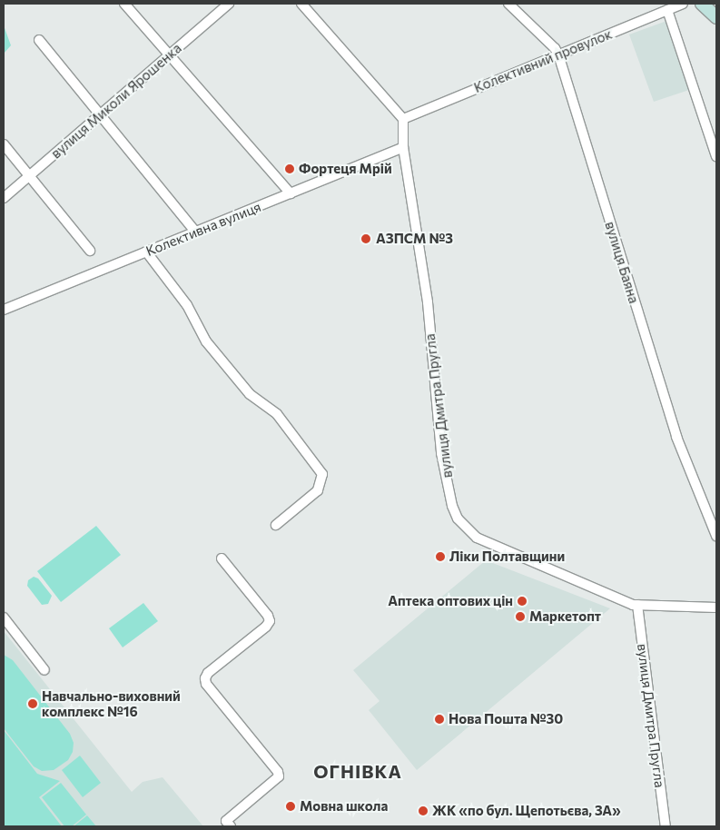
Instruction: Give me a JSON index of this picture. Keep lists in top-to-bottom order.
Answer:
{
  "streets": {
    "street": [
      "Колективний провулок",
      "вулиця Миколи Ярошенка",
      "Колективна вулиця",
      "вулиця Баяна",
      "вулиця Дмитра Пругла"
    ]
  },
  "crossings": [
    ["Колективний провулок", "вулиця Баяна"],
    ["Колективний провулок", "вулиця Дмитра Пругла"],
    ["Колективна вулиця", "вулиця Дмитра Пругла"]
  ],
  "districts": ["ОГНІВКА"],
  "places": [
    "Фортеця Мрій",
    "АЗПСМ №3",
    "Ліки Полтавщини",
    "Аптека оптових цін",
    "Маркетопт",
    "Навчально-виховний комплекс №16",
    "Нова Пошта №30",
    "Мовна школа",
    "ЖК «по бул. Щепотьєва, 3А»"
  ]
}
